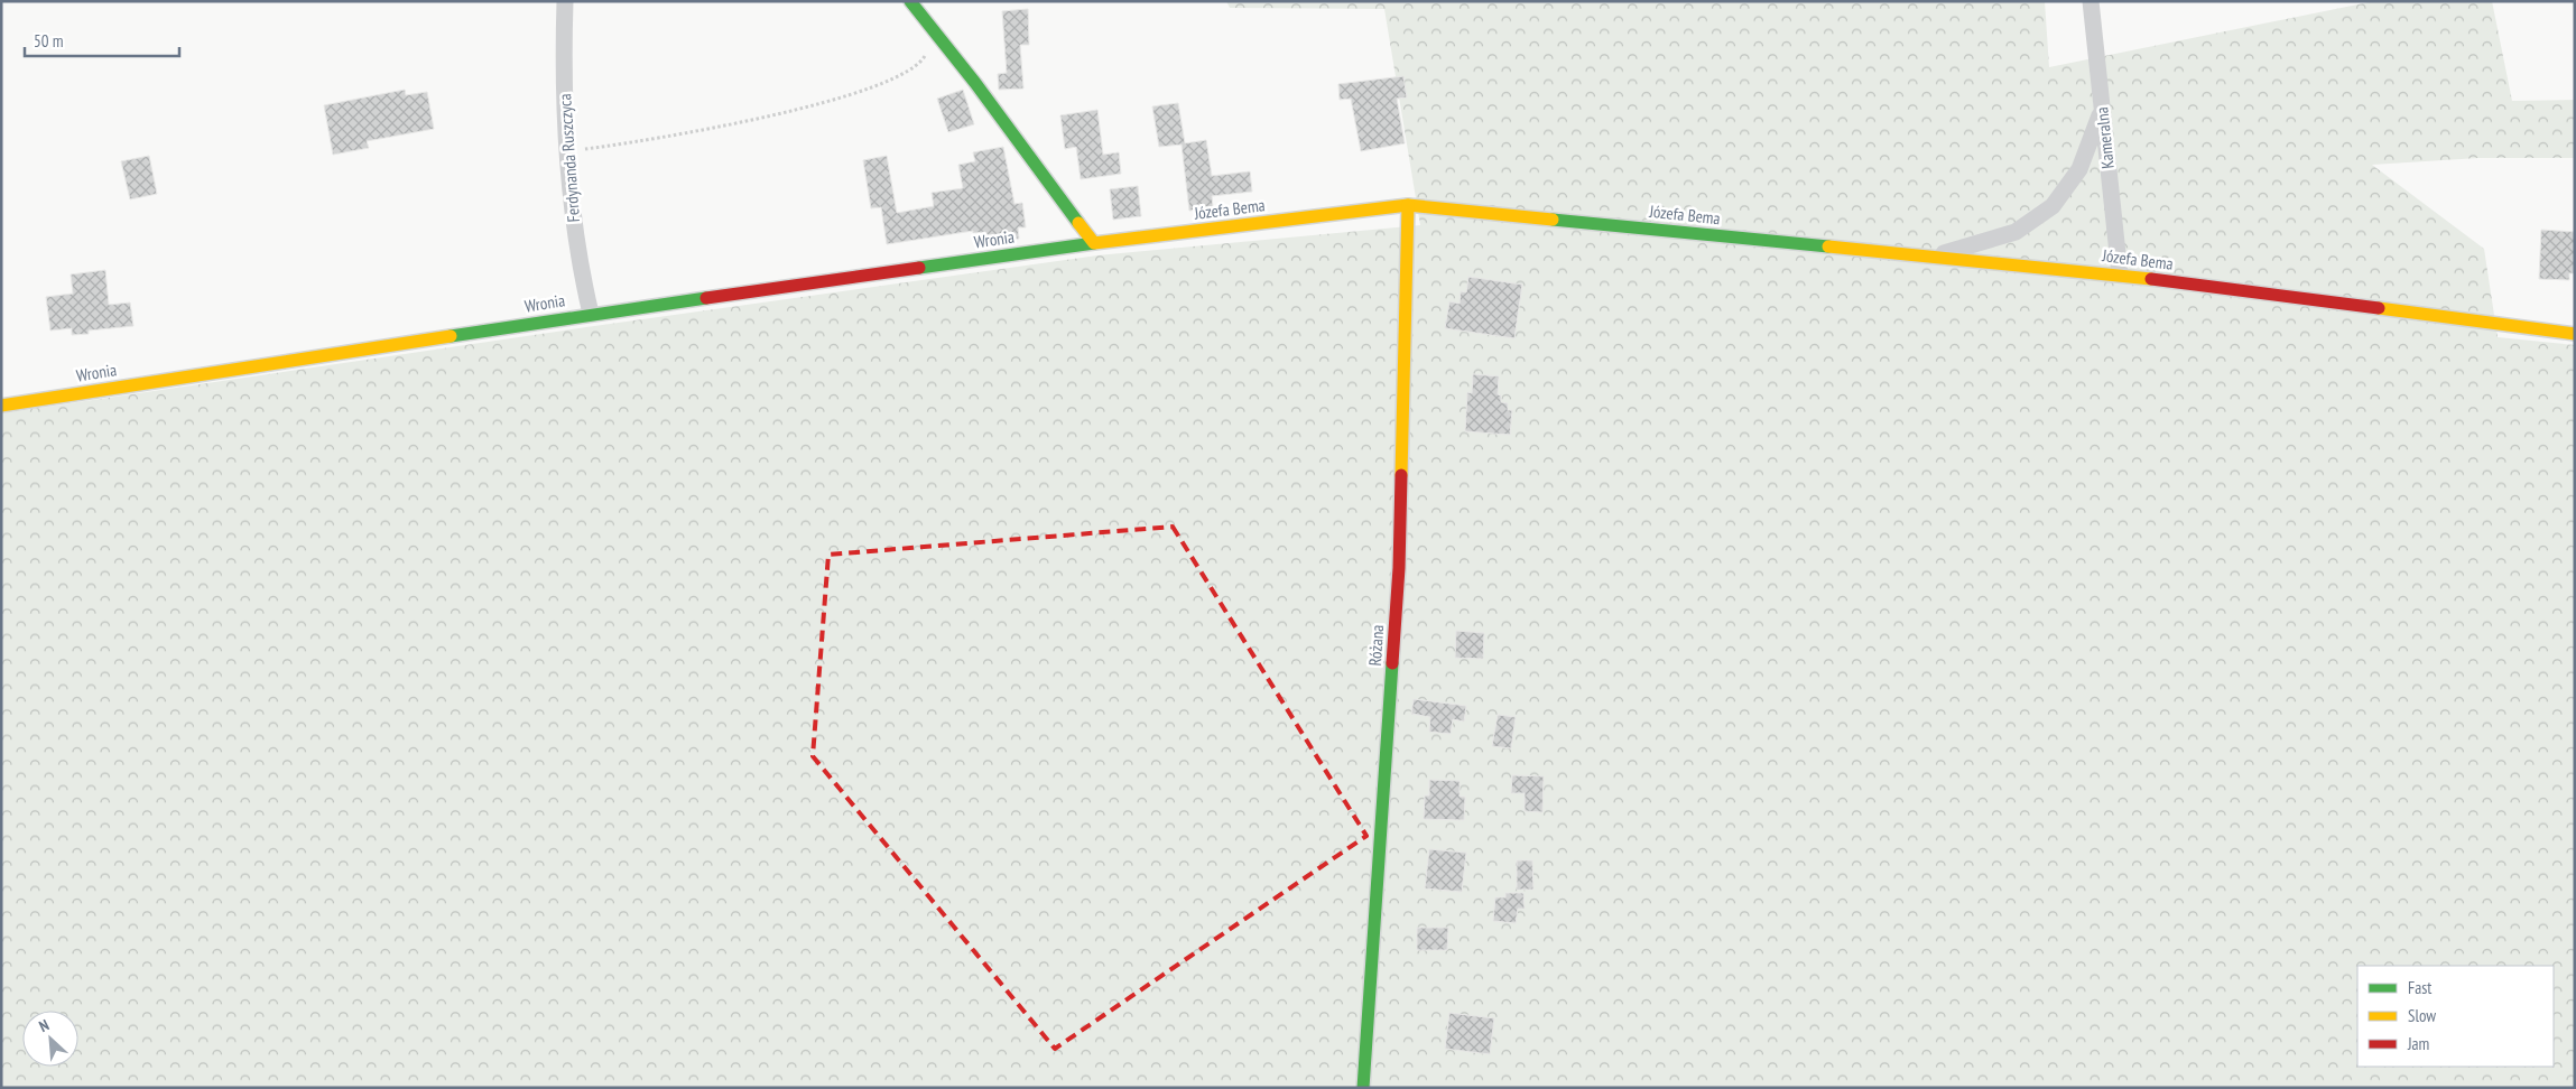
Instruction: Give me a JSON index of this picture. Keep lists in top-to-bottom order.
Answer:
{
  "streets": {
    "street": [
      "Kameralna",
      "Ferdynanda Ruszczyca",
      "Józefa Bema",
      "Wronia",
      "Różana"
    ]
  },
  "crossings": [
    ["Kameralna", "Józefa Bema"],
    ["Ferdynanda Ruszczyca", "Wronia"],
    ["Józefa Bema", "Wronia"],
    ["Józefa Bema", "Różana"]
  ],
  "legend": ["Fast", "Slow", "Jam"],
  "scale_bar": "50 m",
  "north": "top left"
}
